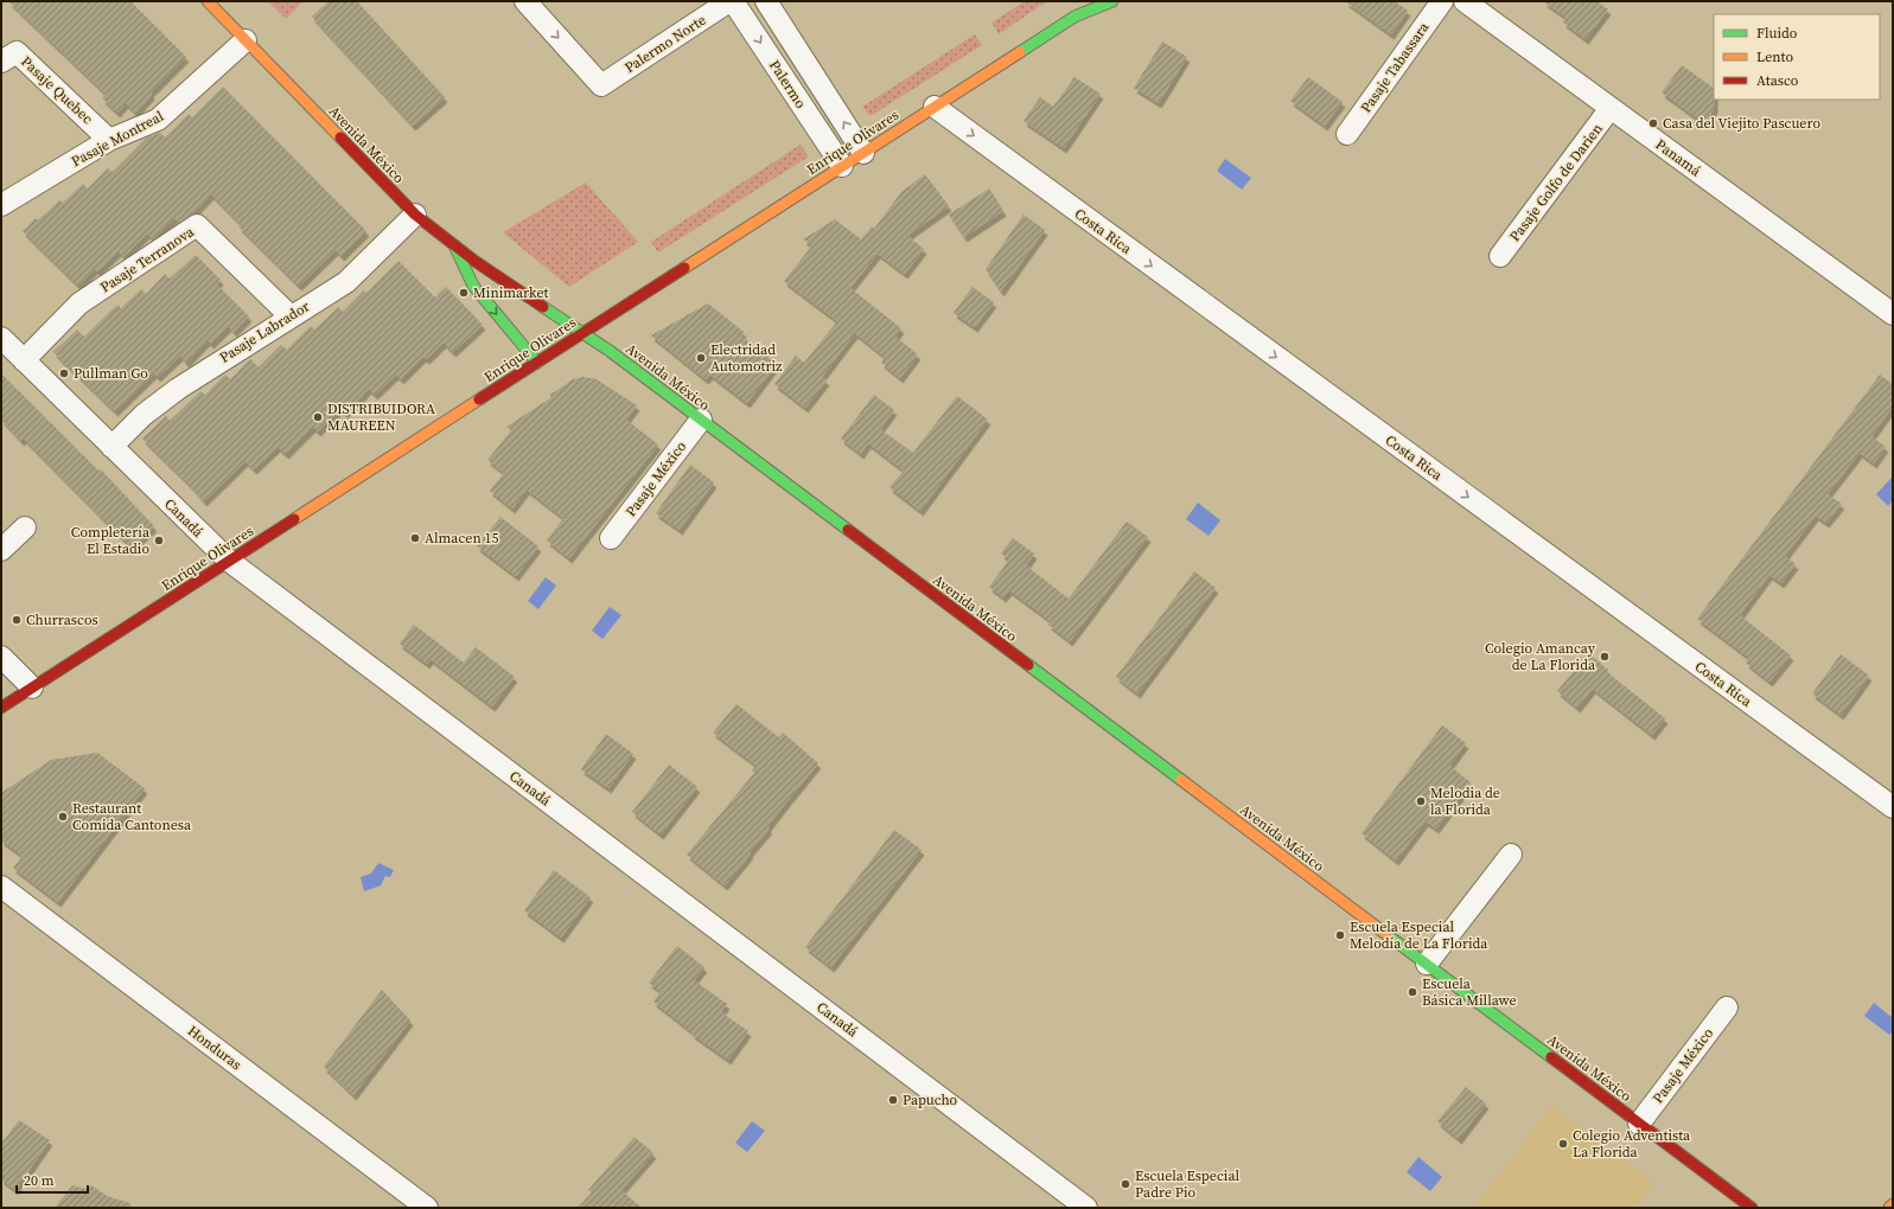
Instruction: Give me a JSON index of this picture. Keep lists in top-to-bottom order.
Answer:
{
  "streets": {
    "street": [
      "Palermo Norte",
      "Pasaje Tabassara",
      "Palermo",
      "Pasaje Quebec",
      "Pasaje Montreal",
      "Enrique Olivares",
      "Avenida México",
      "Panamá",
      "Pasaje Golfo de Darien",
      "Costa Rica",
      "Pasaje Terranova",
      "Pasaje Labrador",
      "Pasaje México",
      "Canadá",
      "Honduras"
    ]
  },
  "crossings": [
    ["Palermo", "Enrique Olivares"],
    ["Pasaje Quebec", "Pasaje Montreal"],
    ["Pasaje Montreal", "Avenida México"],
    ["Enrique Olivares", "Avenida México"],
    ["Enrique Olivares", "Costa Rica"],
    ["Enrique Olivares", "Canadá"],
    ["Avenida México", "Pasaje Labrador"],
    ["Avenida México", "Pasaje México"],
    ["Panamá", "Pasaje Golfo de Darien"],
    ["Pasaje Terranova", "Pasaje Labrador"],
    ["Pasaje Terranova", "Canadá"],
    ["Pasaje Labrador", "Canadá"]
  ],
  "one_way": ["Costa Rica"],
  "places": [
    "Casa del Viejito Pascuero",
    "Minimarket",
    "Electridad Automotriz",
    "Pullman Go",
    "DISTRIBUIDORA MAUREEN",
    "Almacen 15",
    "Completería El Estadio",
    "Churrascos",
    "Colegio Amancay de La Florida",
    "Melodia de la Florida",
    "Restaurant Comida Cantonesa",
    "Escuela Especial Melodía de La Florida",
    "Escuela Básica Millawe",
    "Papucho",
    "Colegio Adventista La Florida",
    "Escuela Especial Padre Pio"
  ],
  "legend": ["Fluido", "Lento", "Atasco"],
  "scale_bar": "20 m"
}
